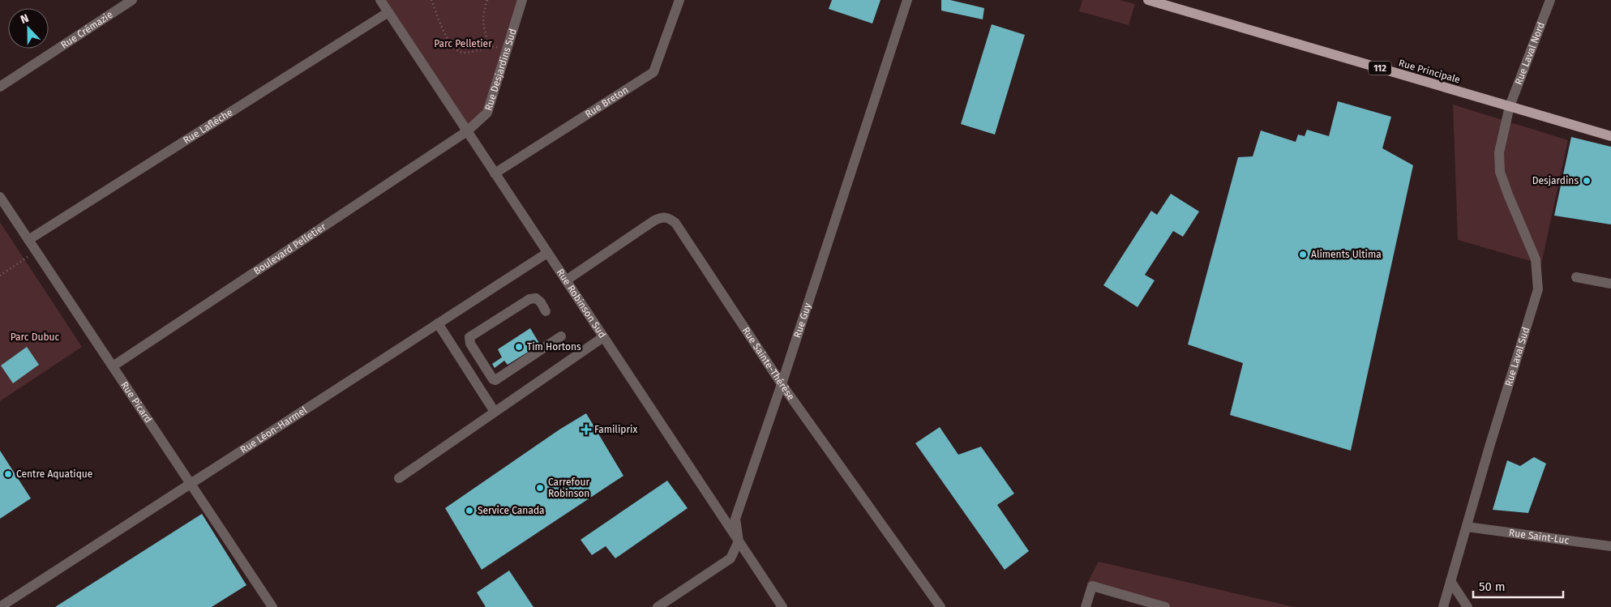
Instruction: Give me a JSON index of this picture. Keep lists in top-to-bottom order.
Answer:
{
  "streets": {
    "main road": ["112", "Rue Principale"],
    "street": [
      "Rue Crémazie",
      "Rue Laval Nord",
      "Rue Desjardins Sud",
      "Rue Breton",
      "Rue Laflèche",
      "Boulevard Pelletier",
      "Rue Robinson Sud",
      "Rue Guy",
      "Rue Laval Sud",
      "Rue Sainte-Thérèse",
      "Rue Picard",
      "Rue Léon-Harmel",
      "Rue Saint-Luc"
    ]
  },
  "crossings": [
    ["Rue Laval Nord", "Rue Principale"],
    ["Rue Laval Nord", "Rue Laval Sud"],
    ["Rue Desjardins Sud", "Boulevard Pelletier"],
    ["Rue Desjardins Sud", "Rue Robinson Sud"],
    ["Rue Principale", "Rue Laval Sud"],
    ["Rue Breton", "Rue Robinson Sud"],
    ["Rue Laflèche", "Rue Robinson Sud"],
    ["Rue Laflèche", "Rue Picard"],
    ["Boulevard Pelletier", "Rue Robinson Sud"],
    ["Boulevard Pelletier", "Rue Picard"],
    ["Rue Robinson Sud", "Rue Guy"],
    ["Rue Robinson Sud", "Rue Sainte-Thérèse"],
    ["Rue Robinson Sud", "Rue Léon-Harmel"],
    ["Rue Guy", "Rue Sainte-Thérèse"],
    ["Rue Laval Sud", "Rue Saint-Luc"],
    ["Rue Picard", "Rue Léon-Harmel"]
  ],
  "parks": ["Parc Pelletier", "Parc Dubuc"],
  "places": {
    "other": [
      "Desjardins",
      "Aliments Ultima",
      "Tim Hortons",
      "Centre Aquatique",
      "Carrefour Robinson",
      "Service Canada"
    ],
    "health": ["Familiprix"]
  },
  "scale_bar": "50 m",
  "north": "top"
}
